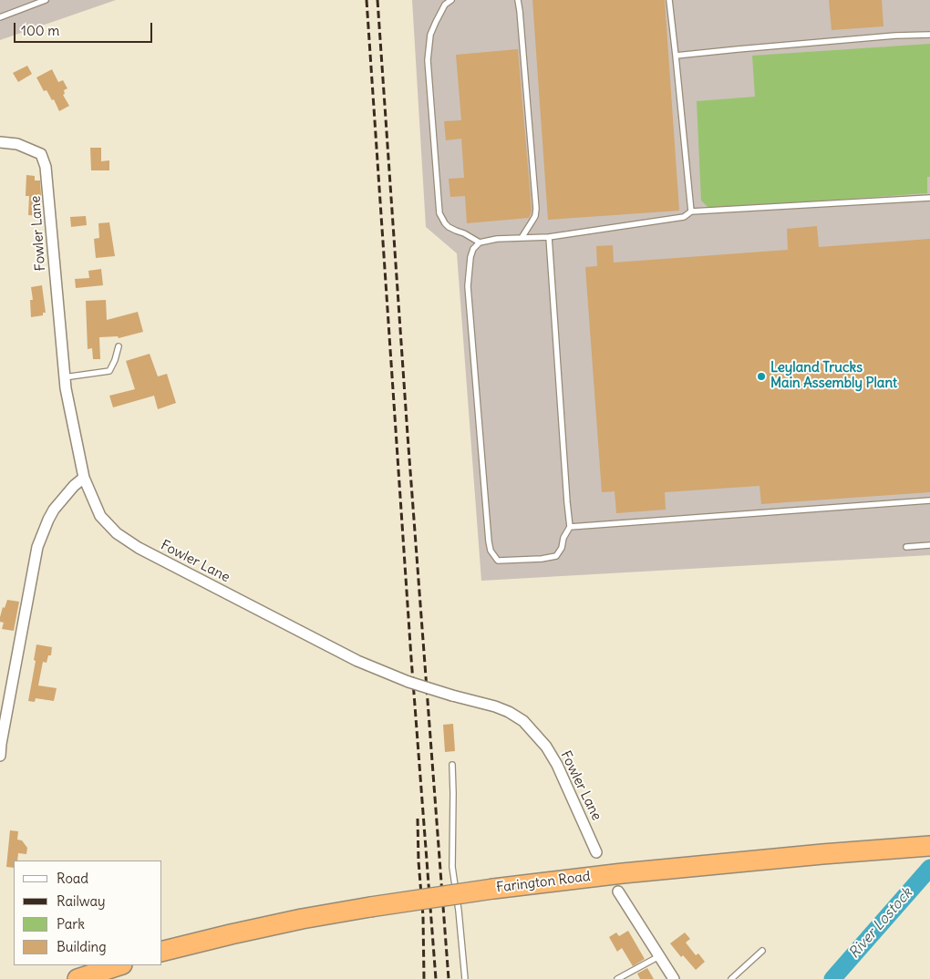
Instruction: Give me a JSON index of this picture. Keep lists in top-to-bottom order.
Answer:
{
  "streets": {
    "highway": ["Farington Road"],
    "street": ["Fowler Lane"]
  },
  "water": ["River Lostock"],
  "places": ["Leyland Trucks Main Assembly Plant"],
  "legend": [
    "Road",
    "Railway",
    "Park",
    "Building"
  ],
  "scale_bar": "100 m"
}
